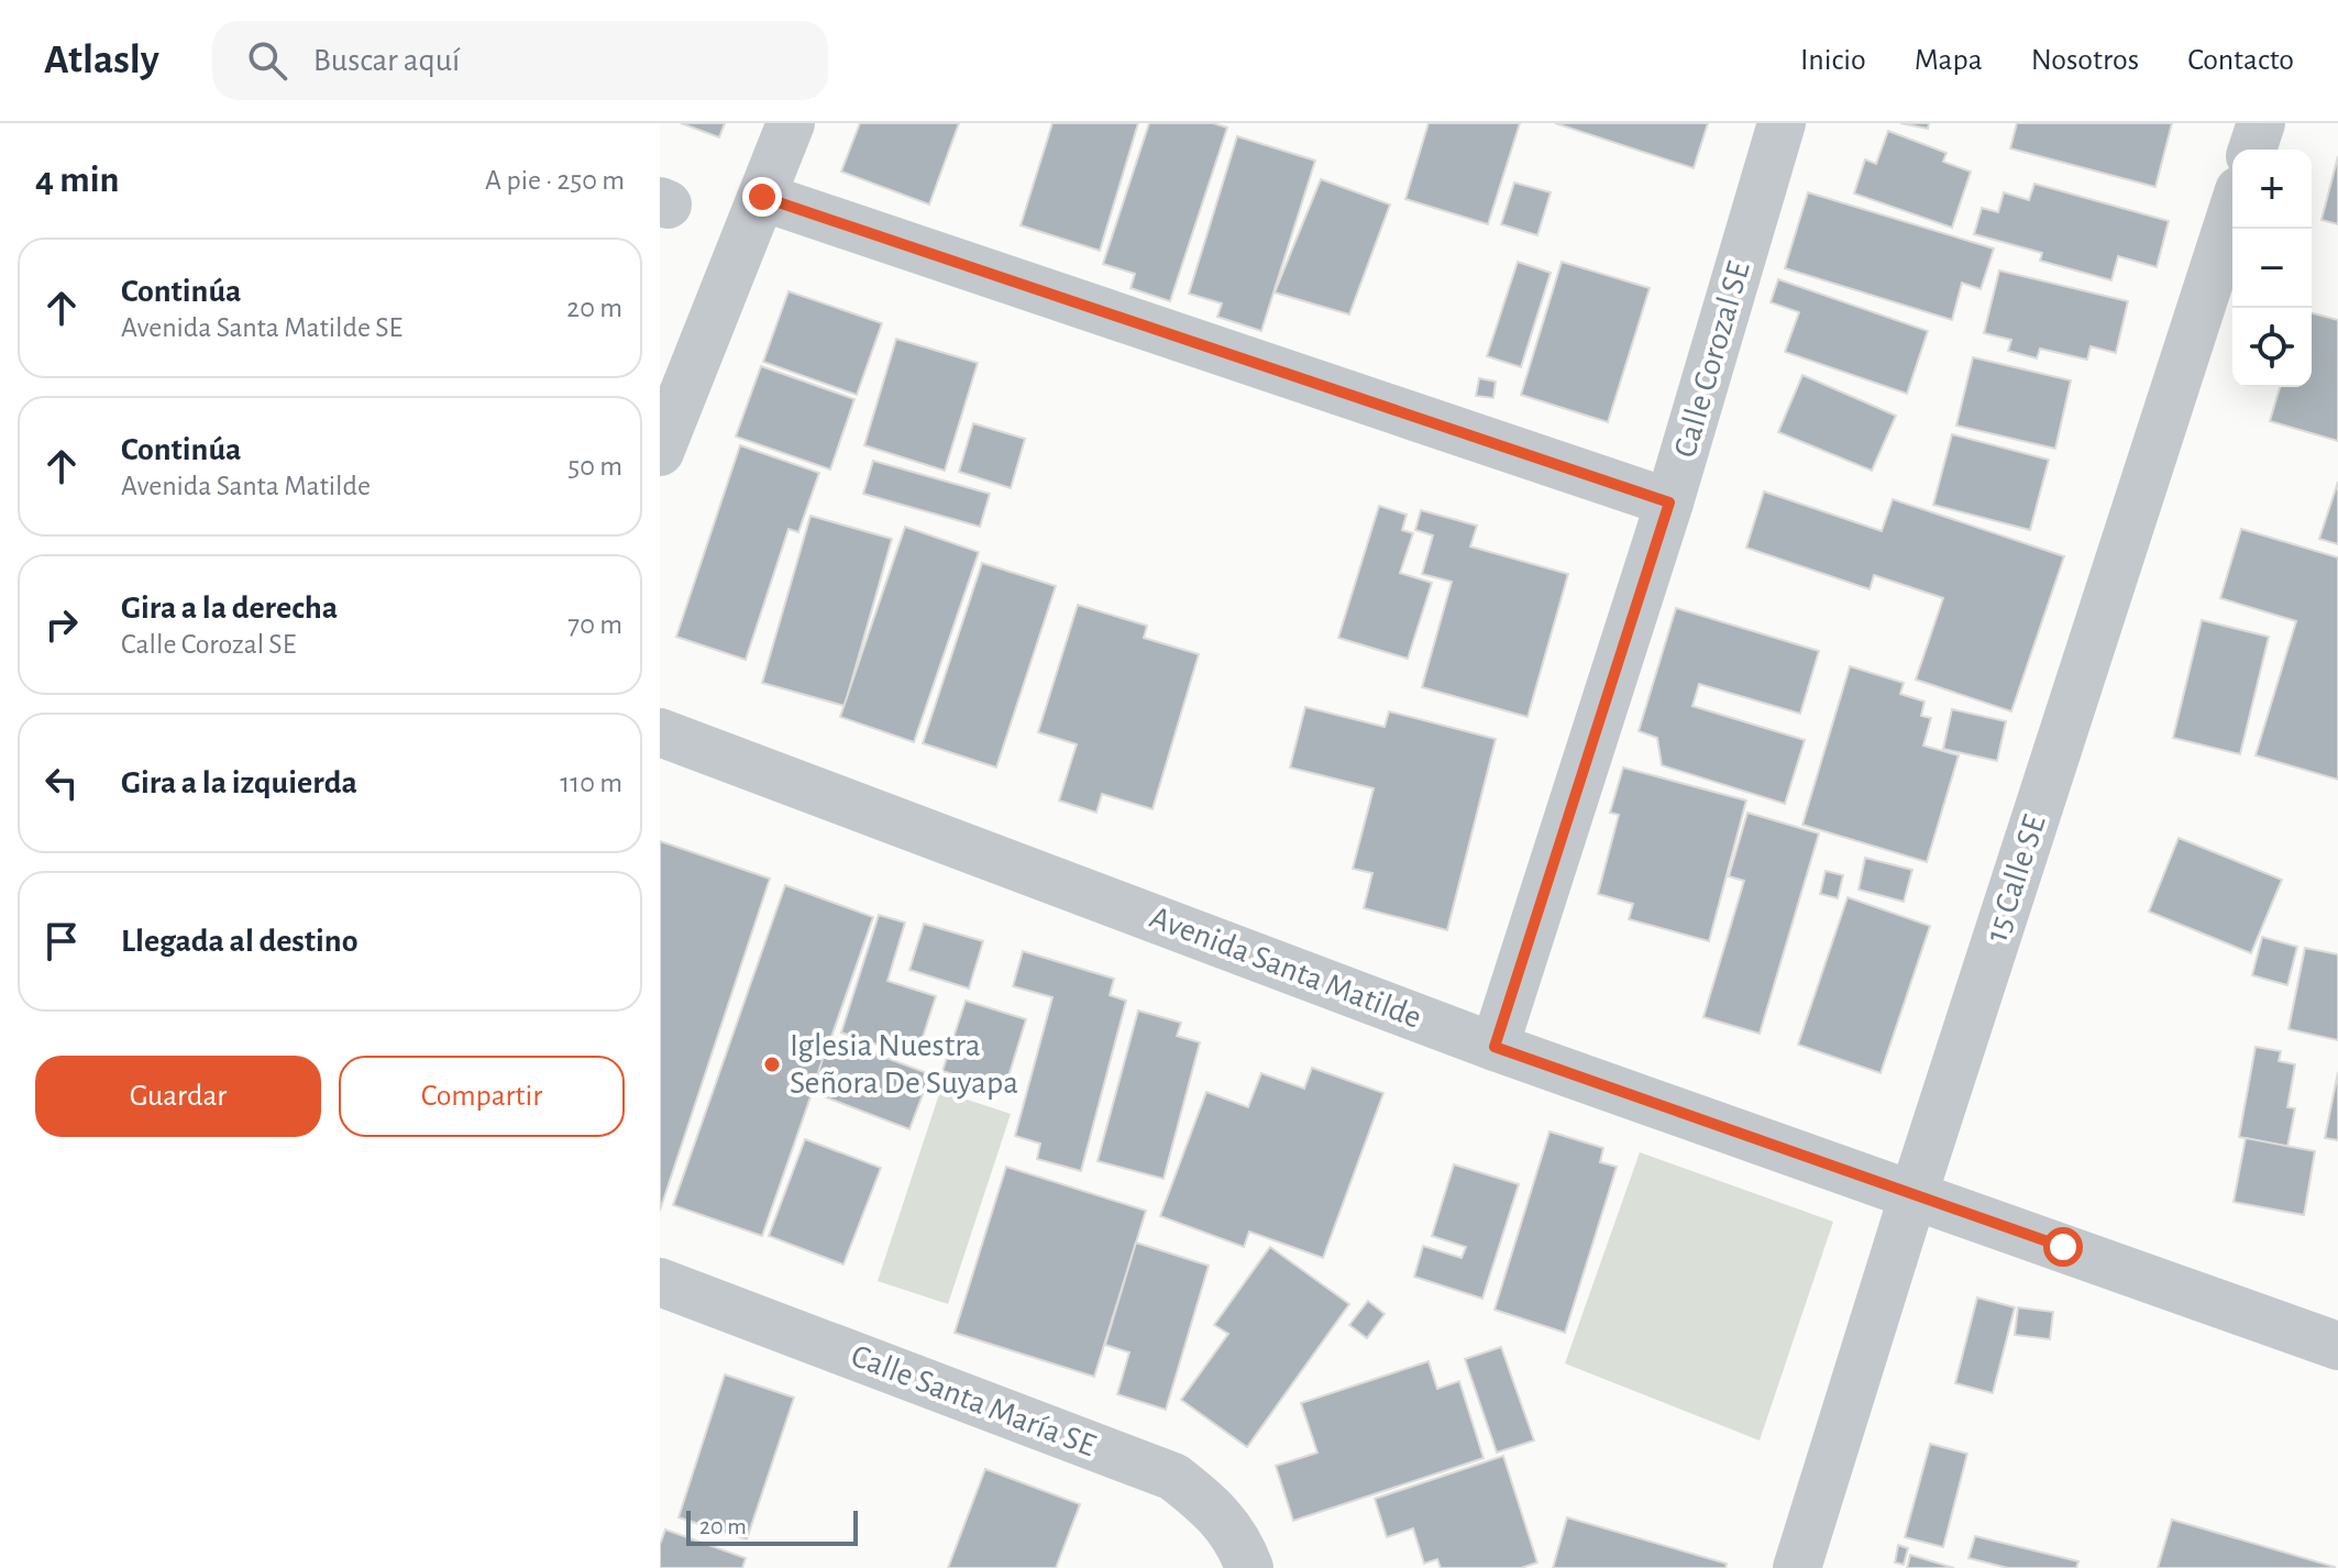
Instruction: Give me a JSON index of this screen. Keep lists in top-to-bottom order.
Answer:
{
  "streets": {
    "street": [
      "Calle Corozal SE",
      "15 Calle SE",
      "Avenida Santa Matilde",
      "Calle Santa María SE"
    ]
  },
  "crossings": [
    ["Calle Corozal SE", "Avenida Santa Matilde"],
    ["15 Calle SE", "Avenida Santa Matilde"]
  ],
  "places": ["Iglesia Nuestra Señora De Suyapa"],
  "scale_bar": "20 m",
  "page": {
    "header": "Atlasly",
    "search": "Buscar aquí",
    "nav": [
      "Inicio",
      "Mapa",
      "Nosotros",
      "Contacto"
    ],
    "heading": ["4 min", "A pie · 250 m"],
    "map_buttons": ["+", "−"],
    "list": [
      ["Continúa", "Avenida Santa Matilde SE", "20 m"],
      ["Continúa", "Avenida Santa Matilde", "50 m"],
      ["Gira a la derecha", "Calle Corozal SE", "70 m"],
      ["Gira a la izquierda", "110 m"],
      "Llegada al destino"
    ],
    "buttons": ["Guardar", "Compartir"],
    "scale": "20 m"
  }
}
